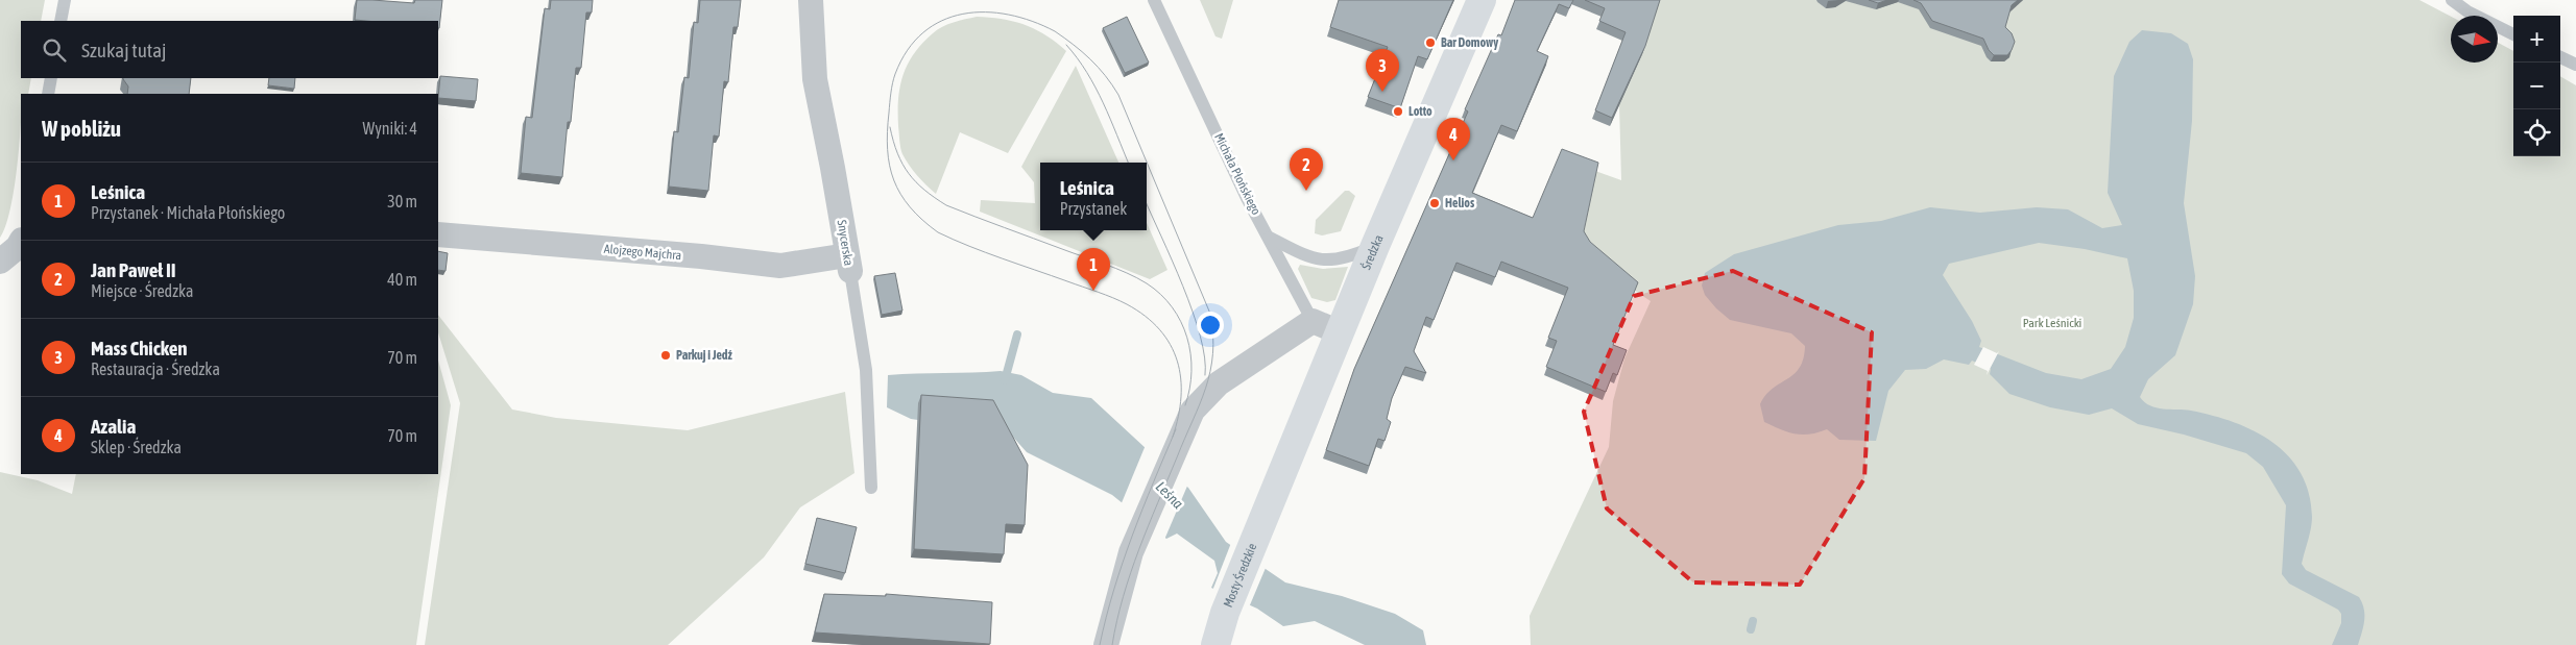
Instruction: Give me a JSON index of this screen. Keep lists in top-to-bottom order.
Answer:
{
  "streets": {
    "main road": ["Średzka", "Mosty Średzkie"],
    "street": ["Snycerska", "Alojzego Majchra"],
    "lane": ["Michała Płońskiego"]
  },
  "crossings": [
    ["Snycerska", "Alojzego Majchra"],
    ["Średzka", "Mosty Średzkie"]
  ],
  "water": ["Leśna"],
  "parks": ["Park Leśnicki"],
  "places": [
    "Bar Domowy",
    "Lotto",
    "Helios",
    "Parkuj i Jedź"
  ],
  "north": "right",
  "page": {
    "map_buttons": ["+", "−"],
    "search": "Szukaj tutaj",
    "pins": [
      "3",
      "4",
      "2",
      "1"
    ],
    "heading": ["W pobliżu", "Wyniki: 4"],
    "list": [
      {
        "mark": "1",
        "name": "Leśnica",
        "note": "Przystanek · Michała Płońskiego",
        "value": "30 m"
      },
      {
        "mark": "2",
        "name": "Jan Paweł II",
        "note": "Miejsce · Średzka",
        "value": "40 m"
      },
      {
        "mark": "3",
        "name": "Mass Chicken",
        "note": "Restauracja · Średzka",
        "value": "70 m"
      },
      {
        "mark": "4",
        "name": "Azalia",
        "note": "Sklep · Średzka",
        "value": "70 m"
      }
    ],
    "popup": ["Leśnica", "Przystanek"]
  }
}
